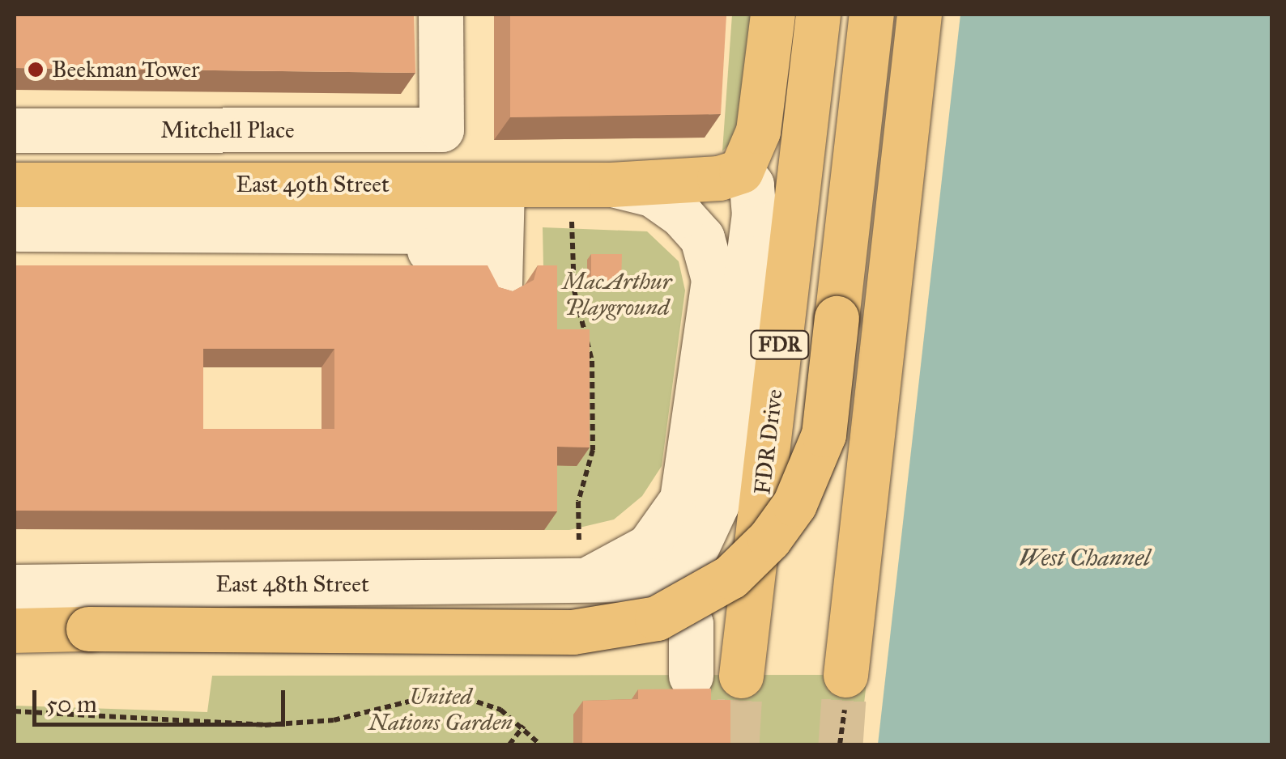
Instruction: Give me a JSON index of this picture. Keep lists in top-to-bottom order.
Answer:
{
  "streets": {
    "main road": ["East 49th Street", "FDR", "FDR Drive"],
    "street": ["Mitchell Place", "East 48th Street"]
  },
  "water": ["West Channel"],
  "parks": ["MacArthur Playground", "United Nations Garden"],
  "places": ["Beekman Tower"],
  "scale_bar": "50 m"
}
